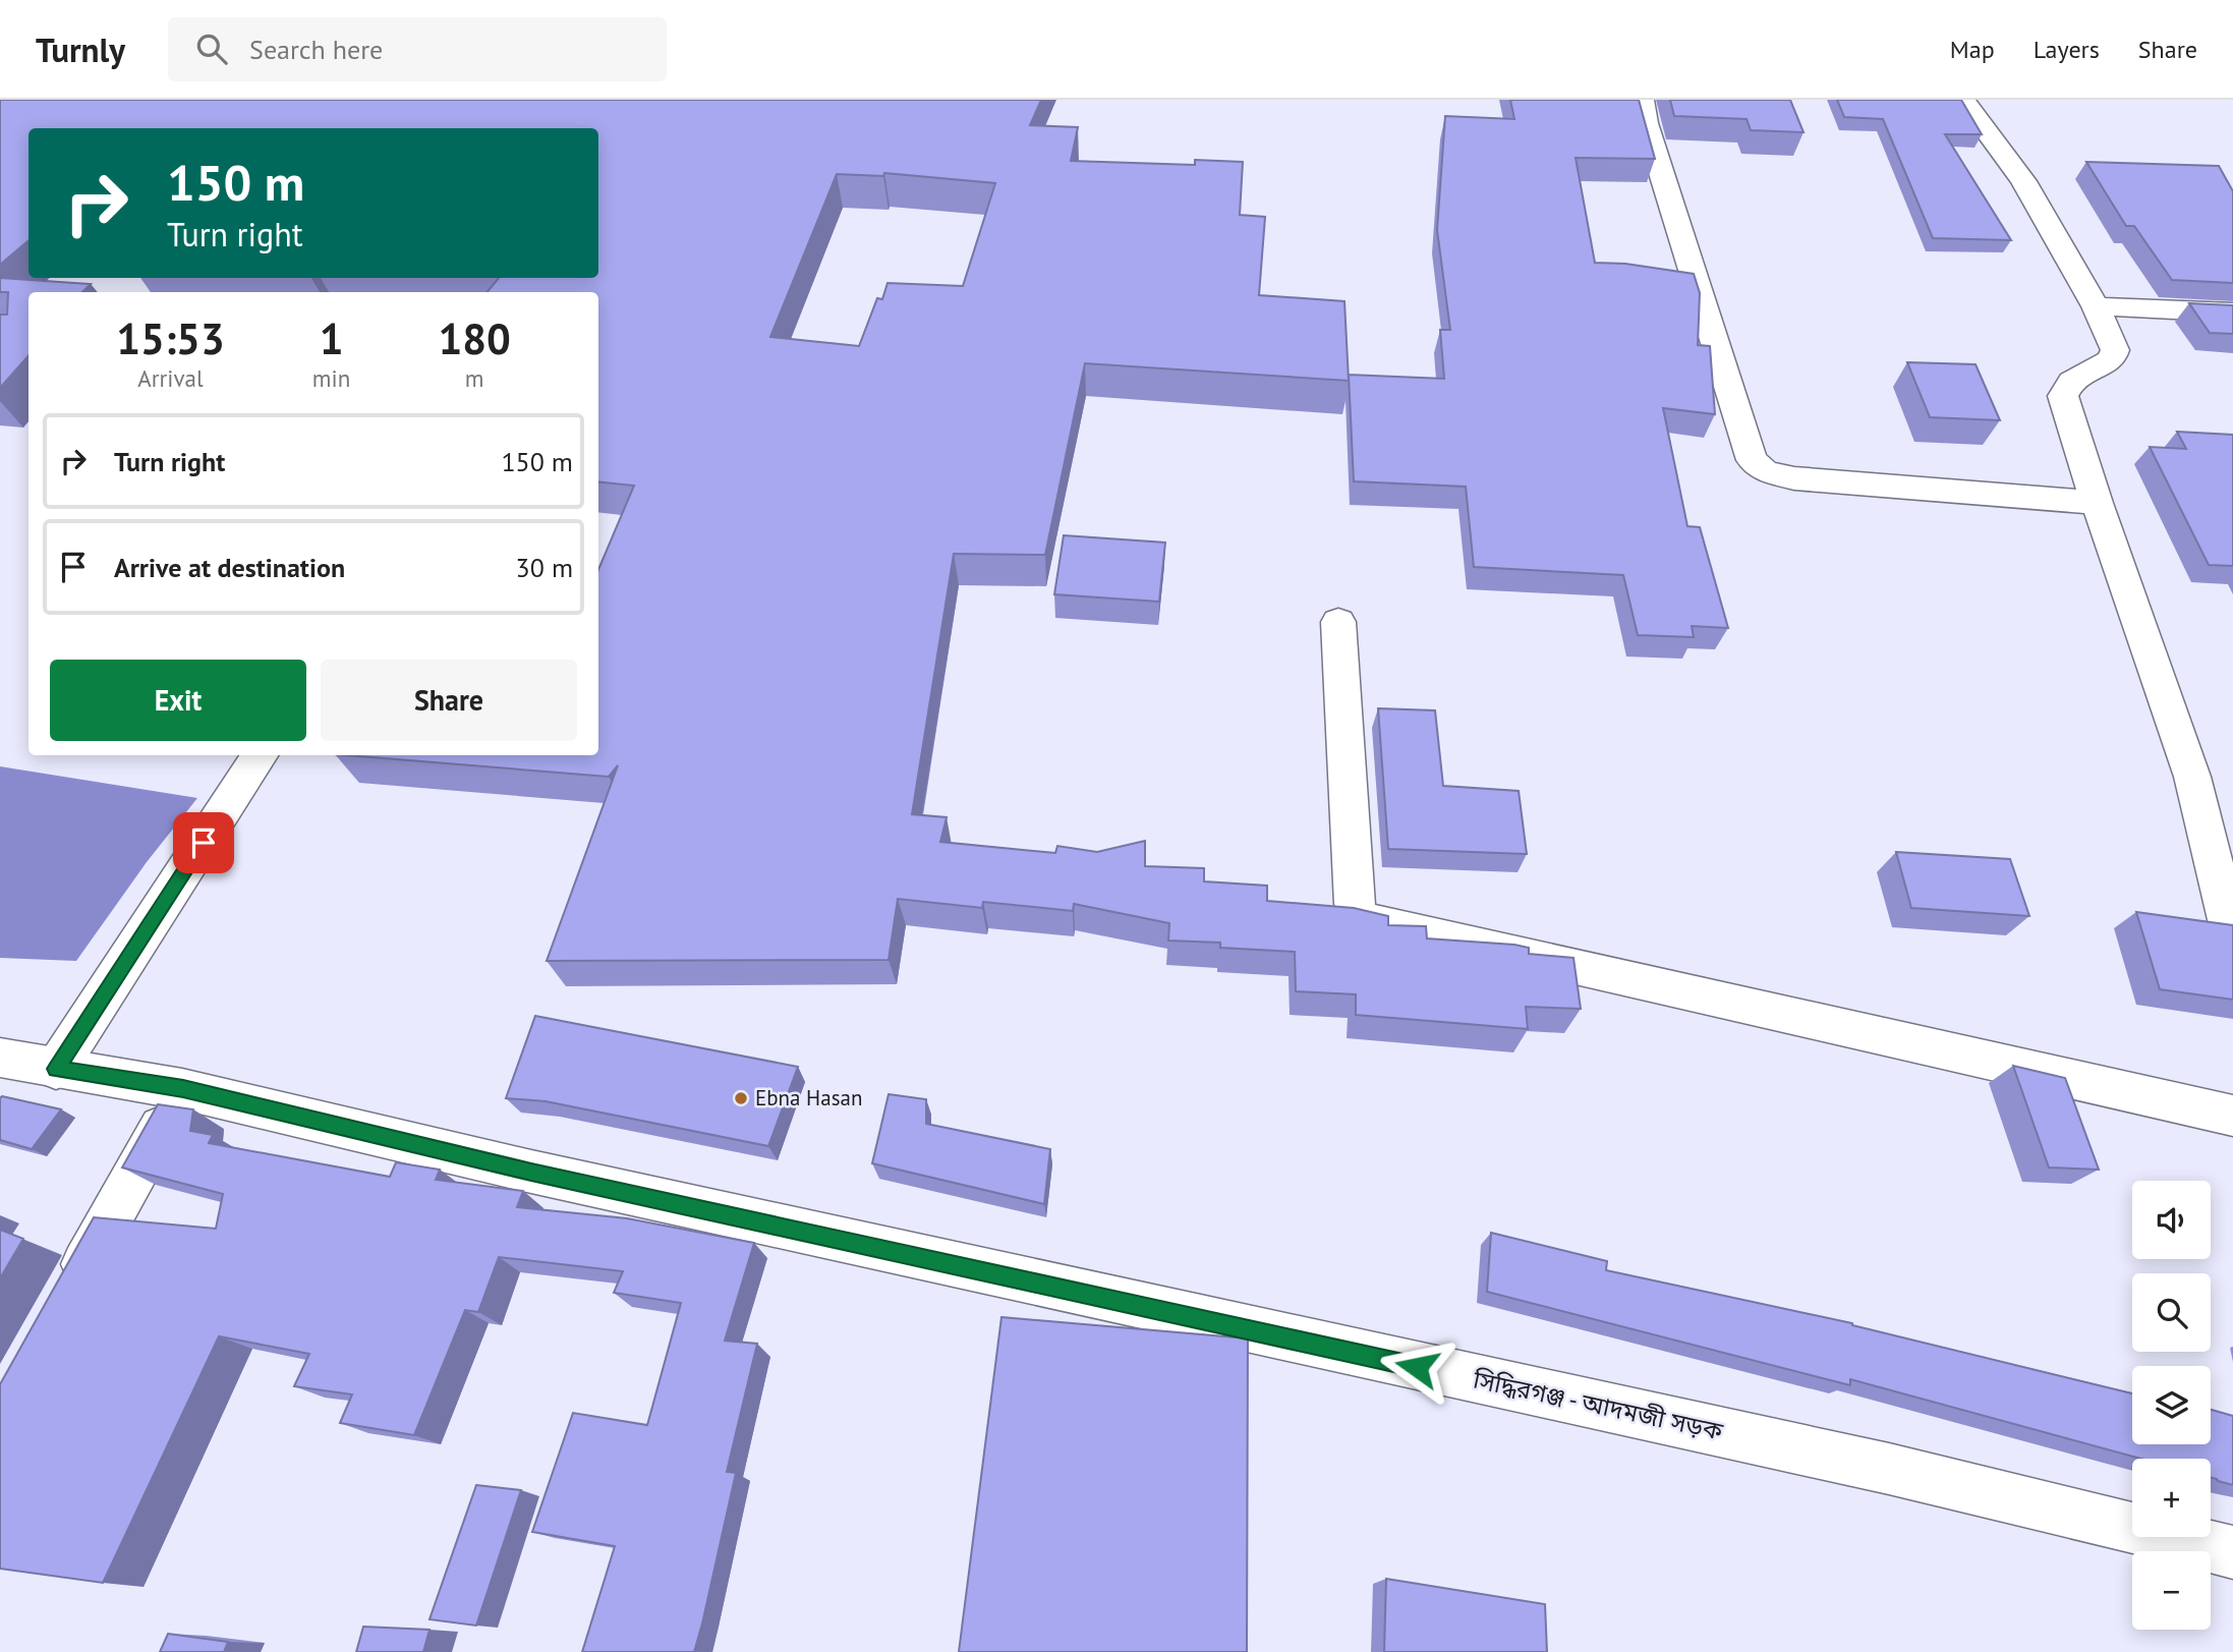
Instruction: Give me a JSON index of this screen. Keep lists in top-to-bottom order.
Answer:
{
  "streets": {
    "street": ["সিদ্ধিরগঞ্জ - আদমজী সড়ক"]
  },
  "places": ["Ebna Hasan"],
  "page": {
    "header": "Turnly",
    "search": "Search here",
    "nav": ["Map", "Layers", "Share"],
    "turn": ["150 m", "Turn right"],
    "eta": [
      "15:53",
      "Arrival",
      "1",
      "min",
      "180",
      "m"
    ],
    "list": [
      {
        "name": "Turn right",
        "value": "150 m"
      },
      {
        "name": "Arrive at destination",
        "value": "30 m"
      }
    ],
    "buttons": ["Exit", "Share"],
    "map_buttons": ["+", "−"]
  }
}
